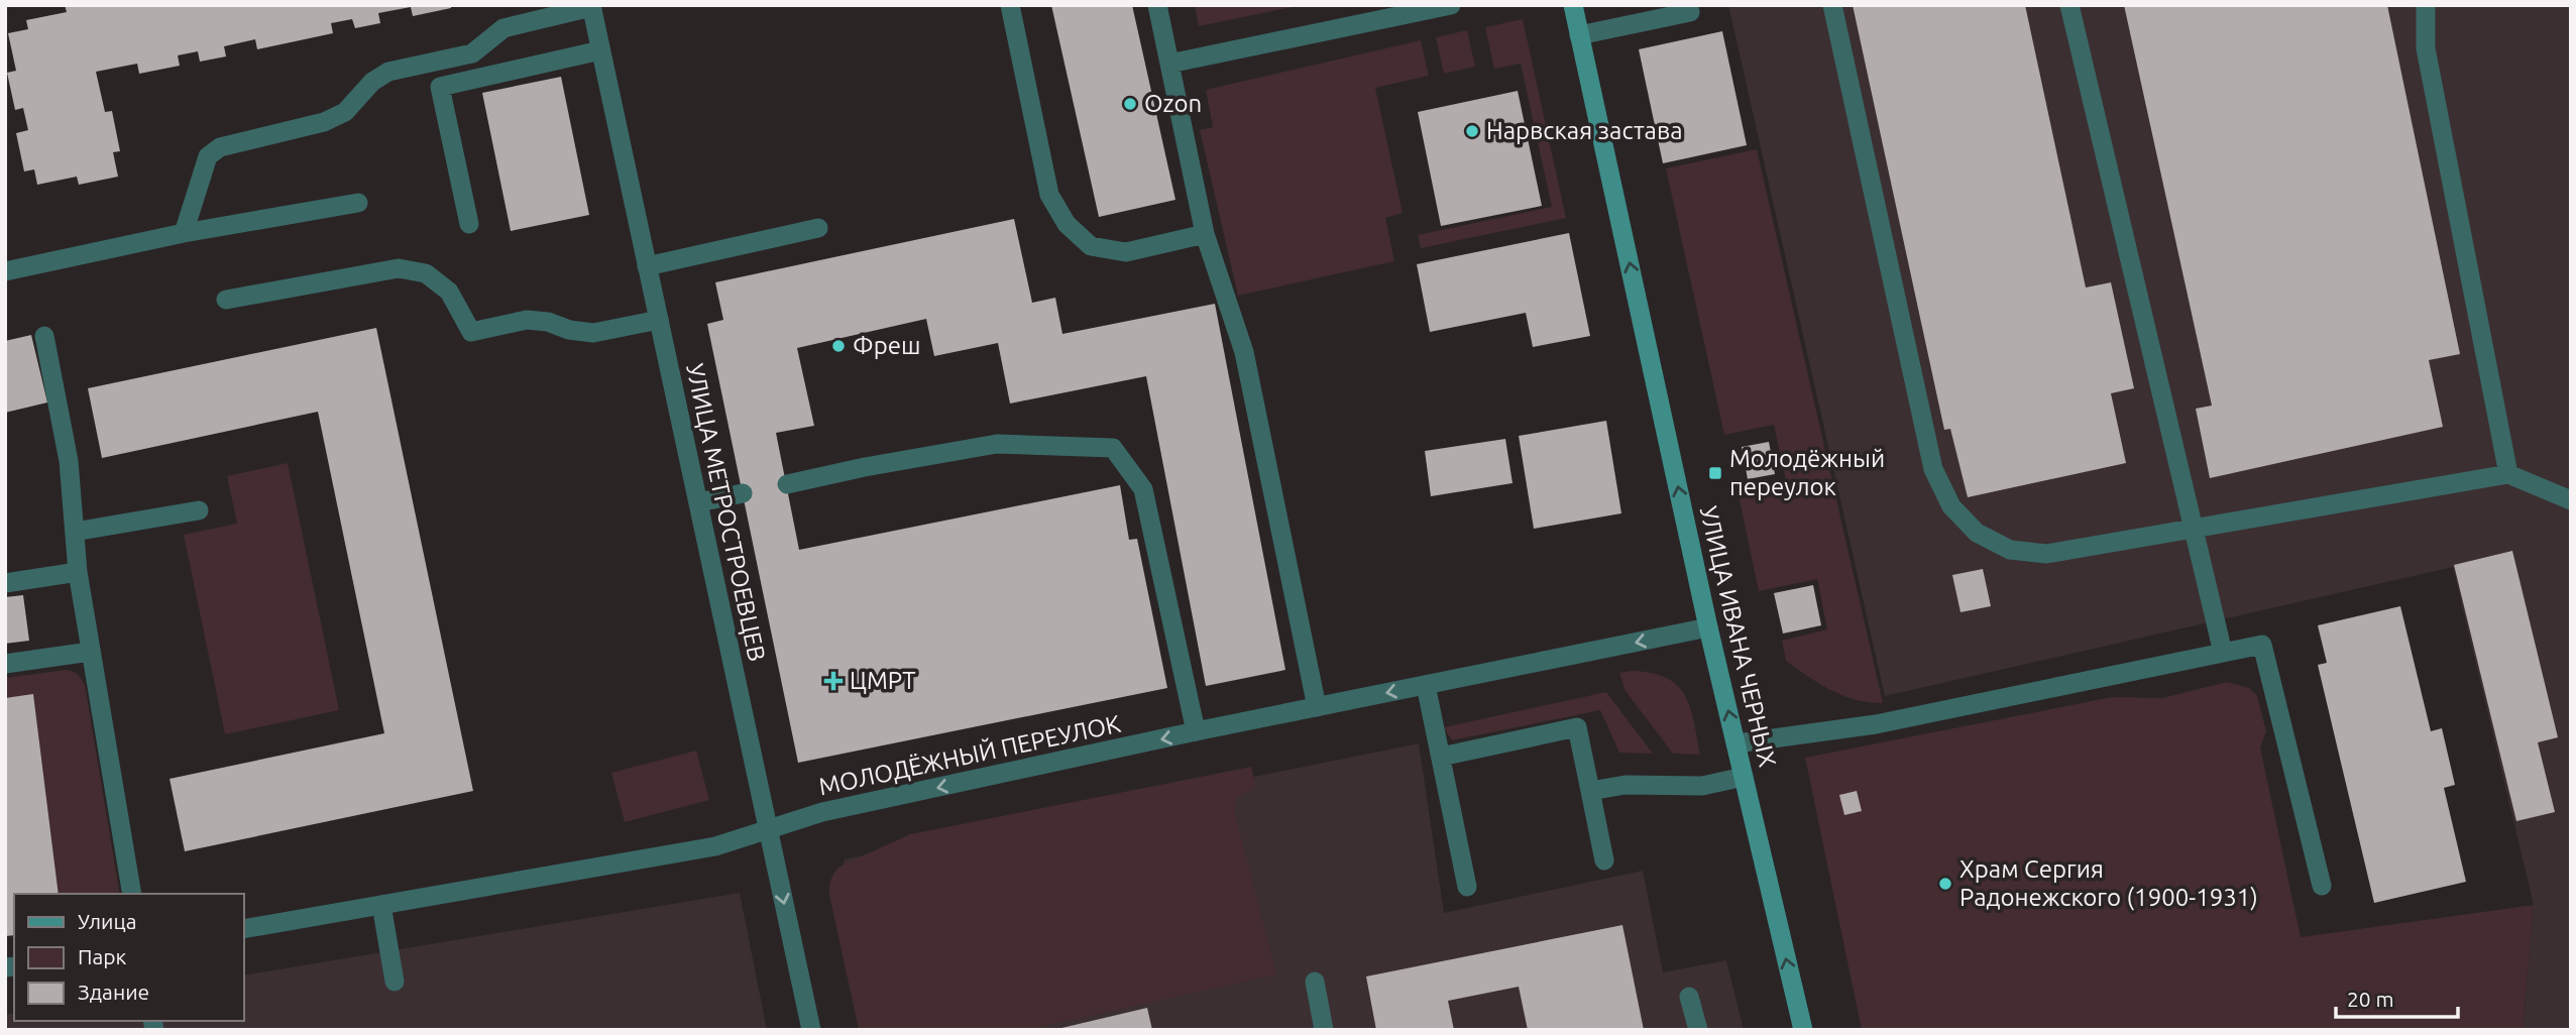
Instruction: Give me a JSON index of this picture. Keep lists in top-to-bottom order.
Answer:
{
  "streets": {
    "main road": ["УЛИЦА ИВАНА ЧЕРНЫХ"],
    "street": ["УЛИЦА МЕТРОСТРОЕВЦЕВ", "МОЛОДЁЖНЫЙ ПЕРЕУЛОК"]
  },
  "crossings": [
    ["УЛИЦА МЕТРОСТРОЕВЦЕВ", "МОЛОДЁЖНЫЙ ПЕРЕУЛОК"],
    ["УЛИЦА ИВАНА ЧЕРНЫХ", "МОЛОДЁЖНЫЙ ПЕРЕУЛОК"]
  ],
  "one_way": ["УЛИЦА ИВАНА ЧЕРНЫХ", "МОЛОДЁЖНЫЙ ПЕРЕУЛОК"],
  "places": {
    "other": [
      "Ozon",
      "Нарвская застава",
      "Фреш",
      "Храм Сергия Радонежского (1900-1931)"
    ],
    "transit": ["Молодёжный переулок"],
    "health": ["ЦМРТ"]
  },
  "legend": ["Улица", "Парк", "Здание"],
  "scale_bar": "20 m"
}
